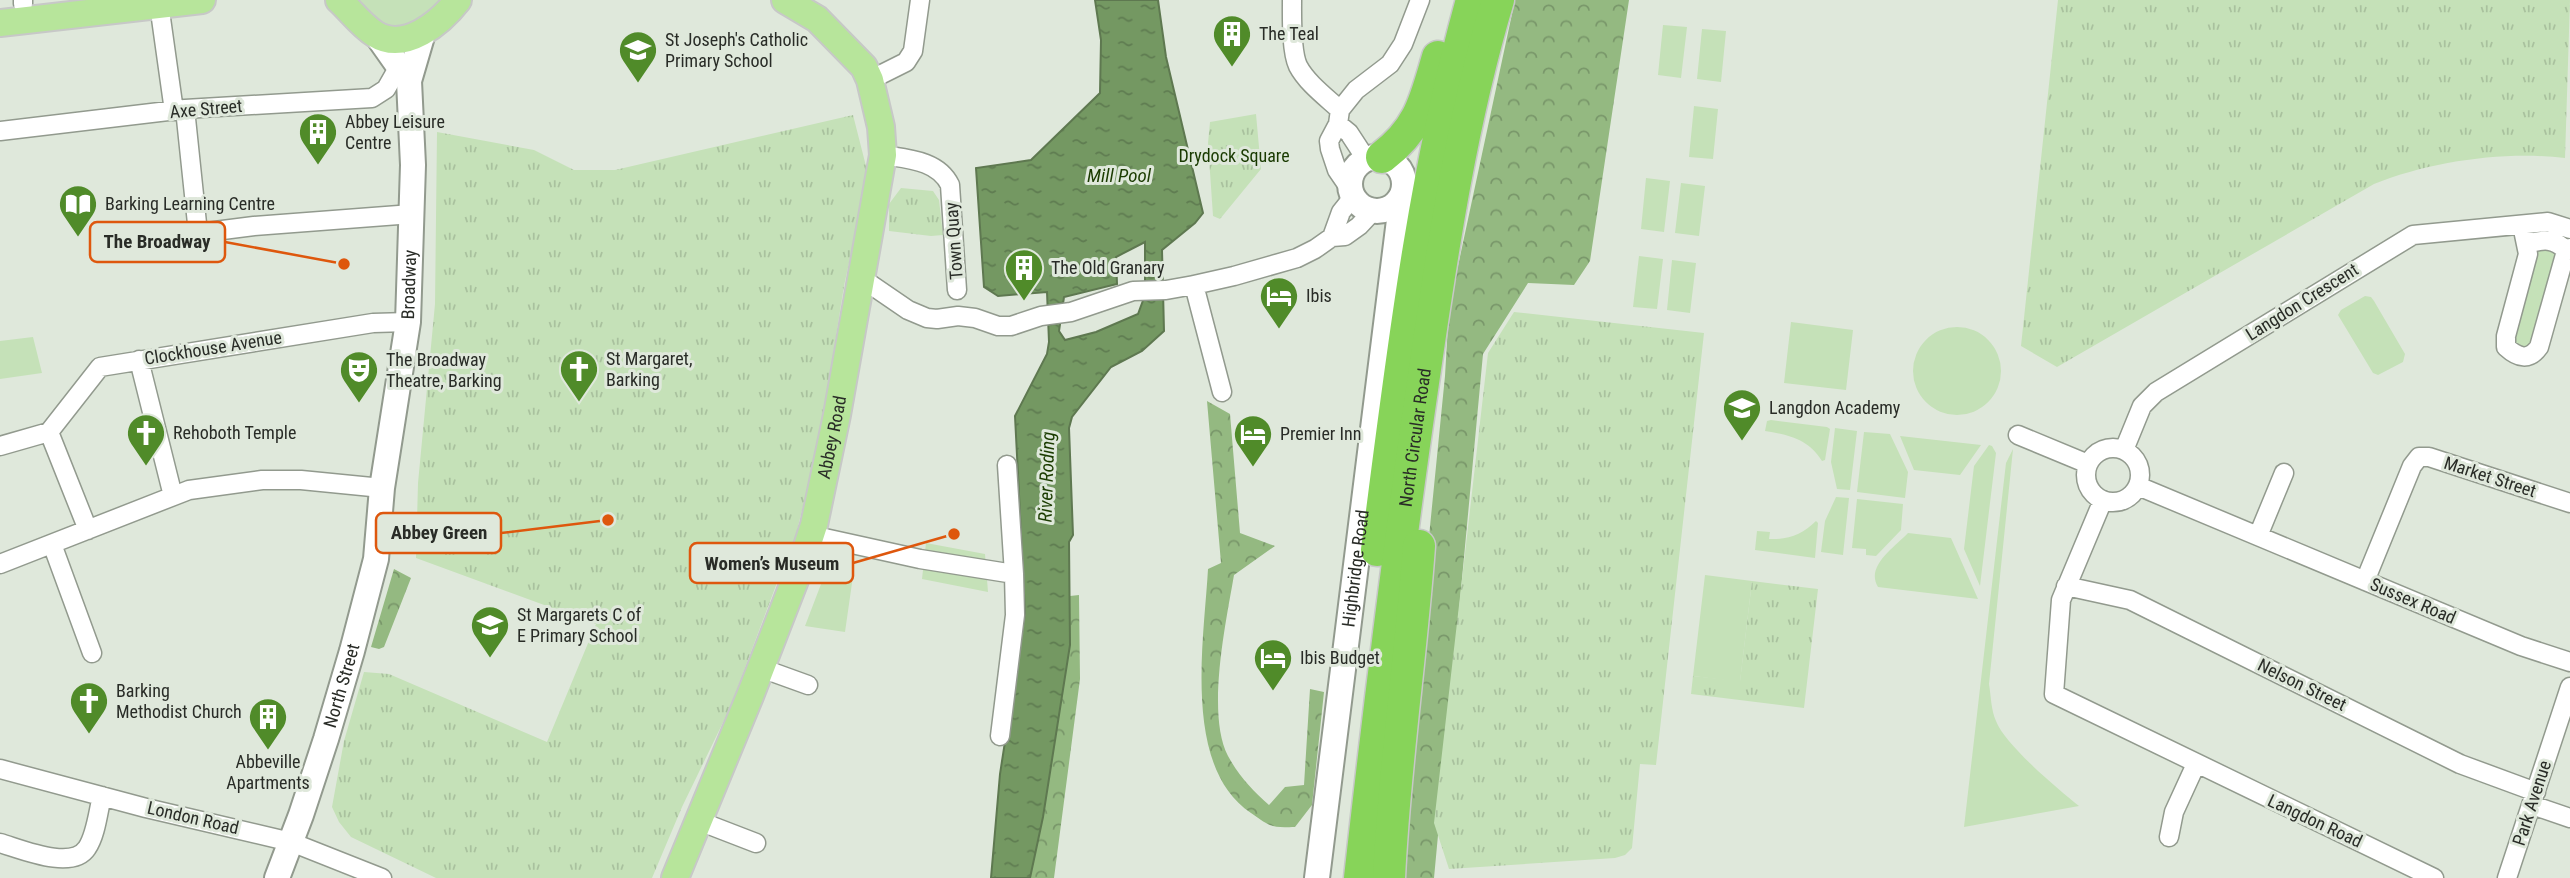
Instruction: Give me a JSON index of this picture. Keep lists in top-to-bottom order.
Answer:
{
  "streets": {
    "highway": ["North Circular Road"],
    "main road": ["Abbey Road"],
    "street": [
      "Axe Street",
      "Town Quay",
      "Broadway",
      "Langdon Crescent",
      "Clockhouse Avenue",
      "Market Street",
      "Highbridge Road",
      "Sussex Road",
      "Nelson Street",
      "North Street",
      "Park Avenue",
      "London Road",
      "Langdon Road"
    ]
  },
  "crossings": [
    ["Axe Street", "Broadway"],
    ["Town Quay", "Abbey Road"],
    ["Broadway", "Clockhouse Avenue"],
    ["Broadway", "North Street"],
    ["Langdon Crescent", "Sussex Road"],
    ["Market Street", "Sussex Road"],
    ["Nelson Street", "Park Avenue"],
    ["Nelson Street", "Langdon Road"],
    ["North Street", "London Road"]
  ],
  "water": ["Mill Pool", "River Roding"],
  "parks": ["Drydock Square"],
  "places": {
    "building": [
      "The Teal",
      "Abbey Leisure Centre",
      "The Old Granary",
      "Abbeville Apartments"
    ],
    "school or university": ["St Joseph's Catholic Primary School", "Langdon Academy", "St Margarets C of E Primary School"],
    "library": ["Barking Learning Centre"],
    "other": ["The Broadway", "Abbey Green", "Women’s Museum"],
    "hotel": ["Ibis", "Premier Inn", "Ibis Budget"],
    "church": ["St Margaret, Barking", "Rehoboth Temple", "Barking Methodist Church"],
    "theatre": ["The Broadway Theatre, Barking"]
  }
}
